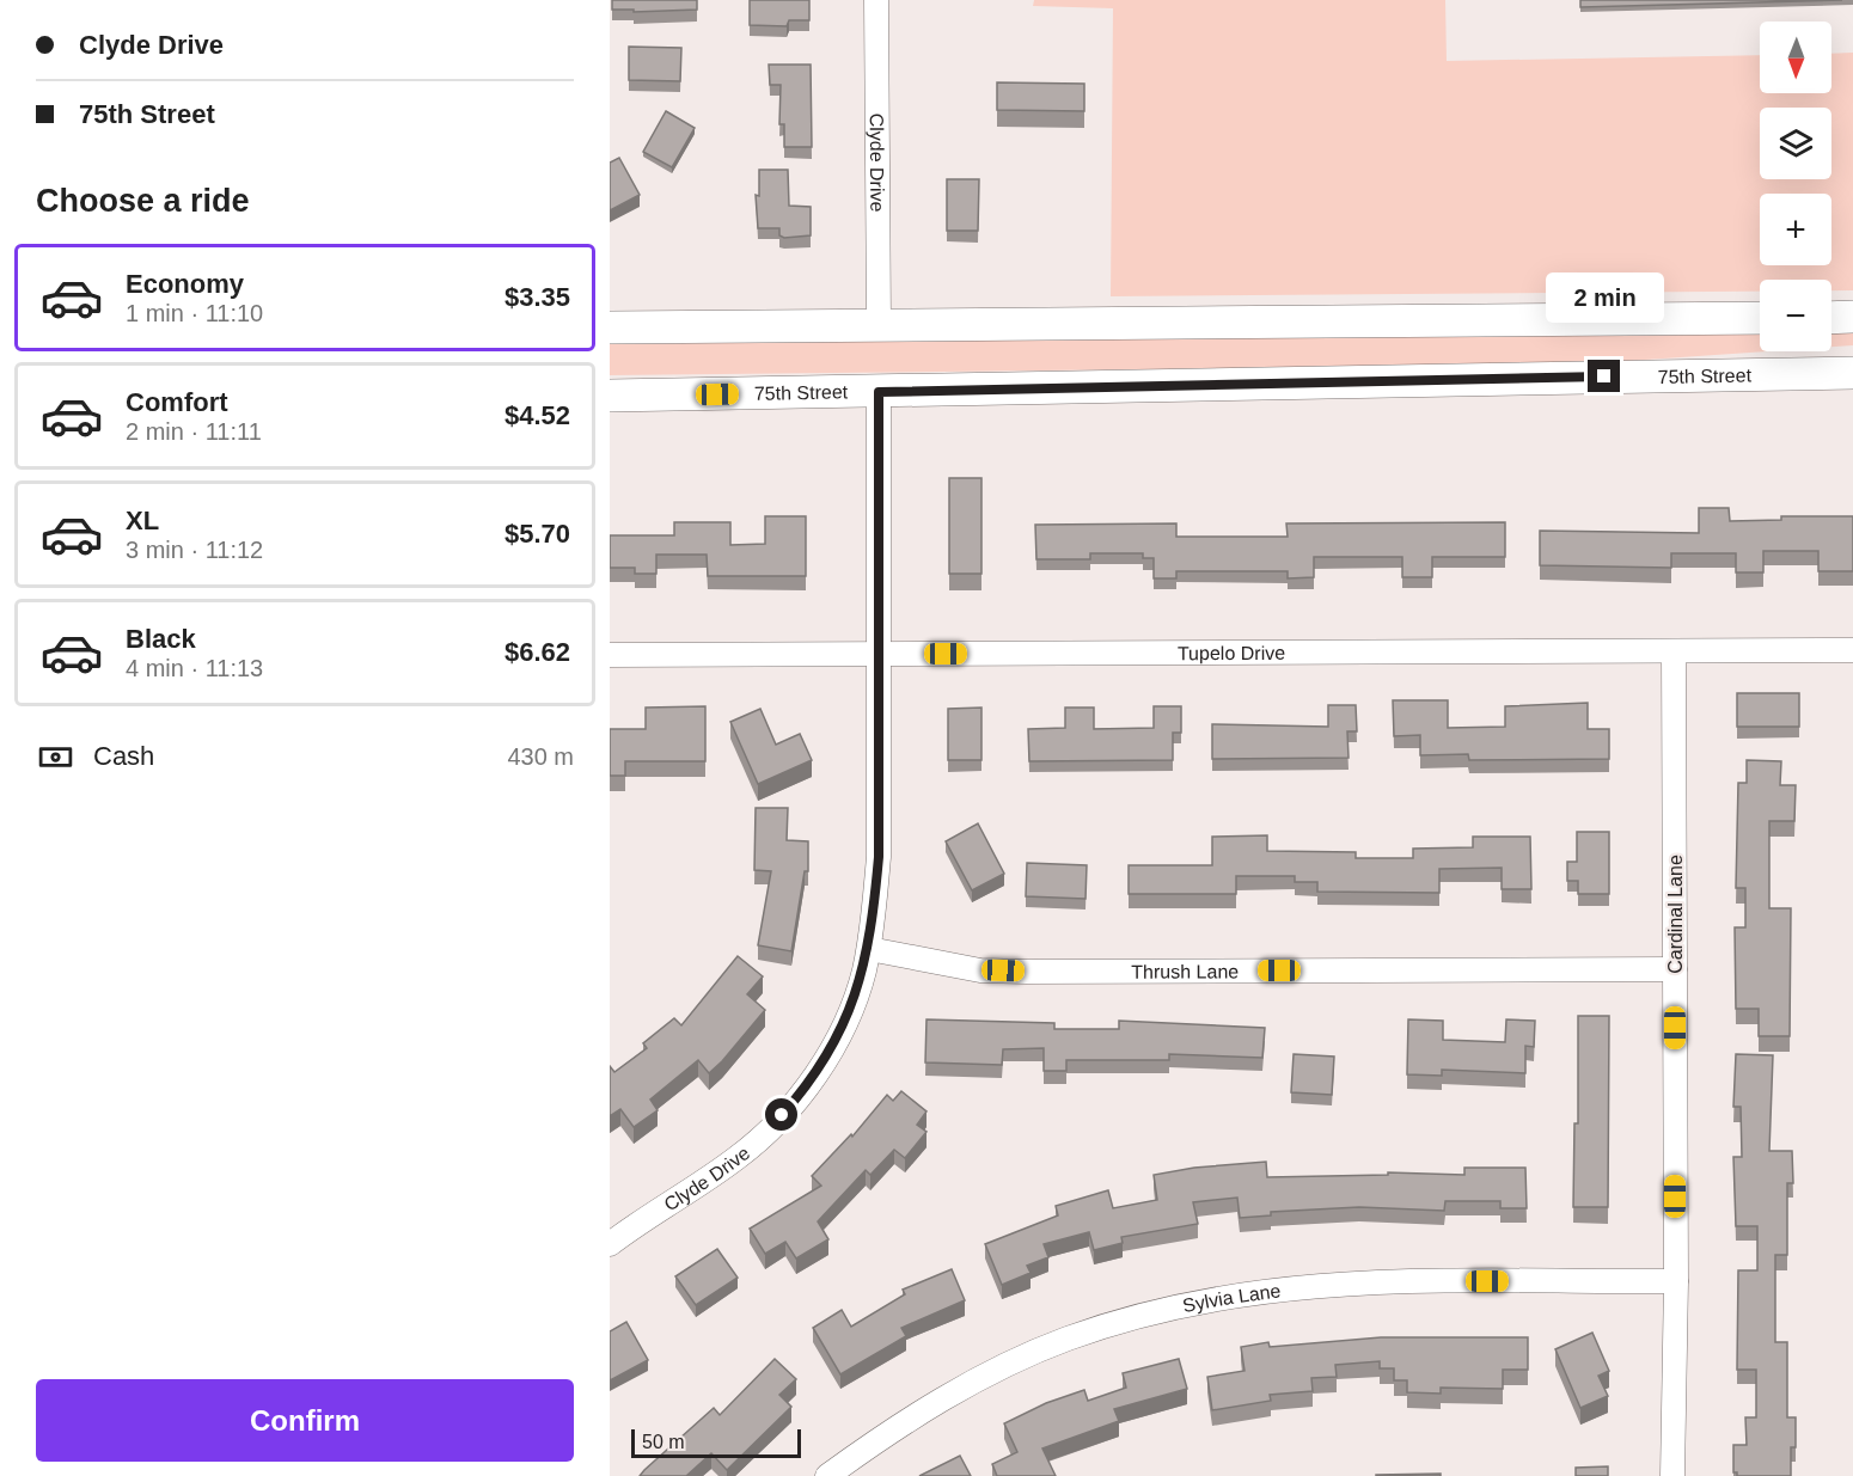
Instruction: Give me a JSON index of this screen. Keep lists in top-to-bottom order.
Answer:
{
  "streets": {
    "main road": ["75th Street"],
    "street": [
      "Clyde Drive",
      "Tupelo Drive",
      "Cardinal Lane",
      "Thrush Lane",
      "Sylvia Lane"
    ]
  },
  "crossings": [
    ["Clyde Drive", "75th Street"],
    ["Clyde Drive", "Tupelo Drive"],
    ["Clyde Drive", "Thrush Lane"],
    ["Tupelo Drive", "Cardinal Lane"],
    ["Cardinal Lane", "Thrush Lane"],
    ["Cardinal Lane", "Sylvia Lane"]
  ],
  "scale_bar": "50 m",
  "north": "bottom",
  "page": {
    "banner": ["Clyde Drive", "75th Street"],
    "map_buttons": ["+", "−"],
    "heading": "Choose a ride",
    "list": [
      {
        "name": "Economy",
        "note": "1 min · 11:10",
        "value": "$3.35"
      },
      {
        "name": "Comfort",
        "note": "2 min · 11:11",
        "value": "$4.52"
      },
      {
        "name": "XL",
        "note": "3 min · 11:12",
        "value": "$5.70"
      },
      {
        "name": "Black",
        "note": "4 min · 11:13",
        "value": "$6.62"
      }
    ],
    "bubble": "2 min",
    "pay": ["Cash", "430 m"],
    "buttons": "Confirm",
    "scale": "50 m"
  }
}
